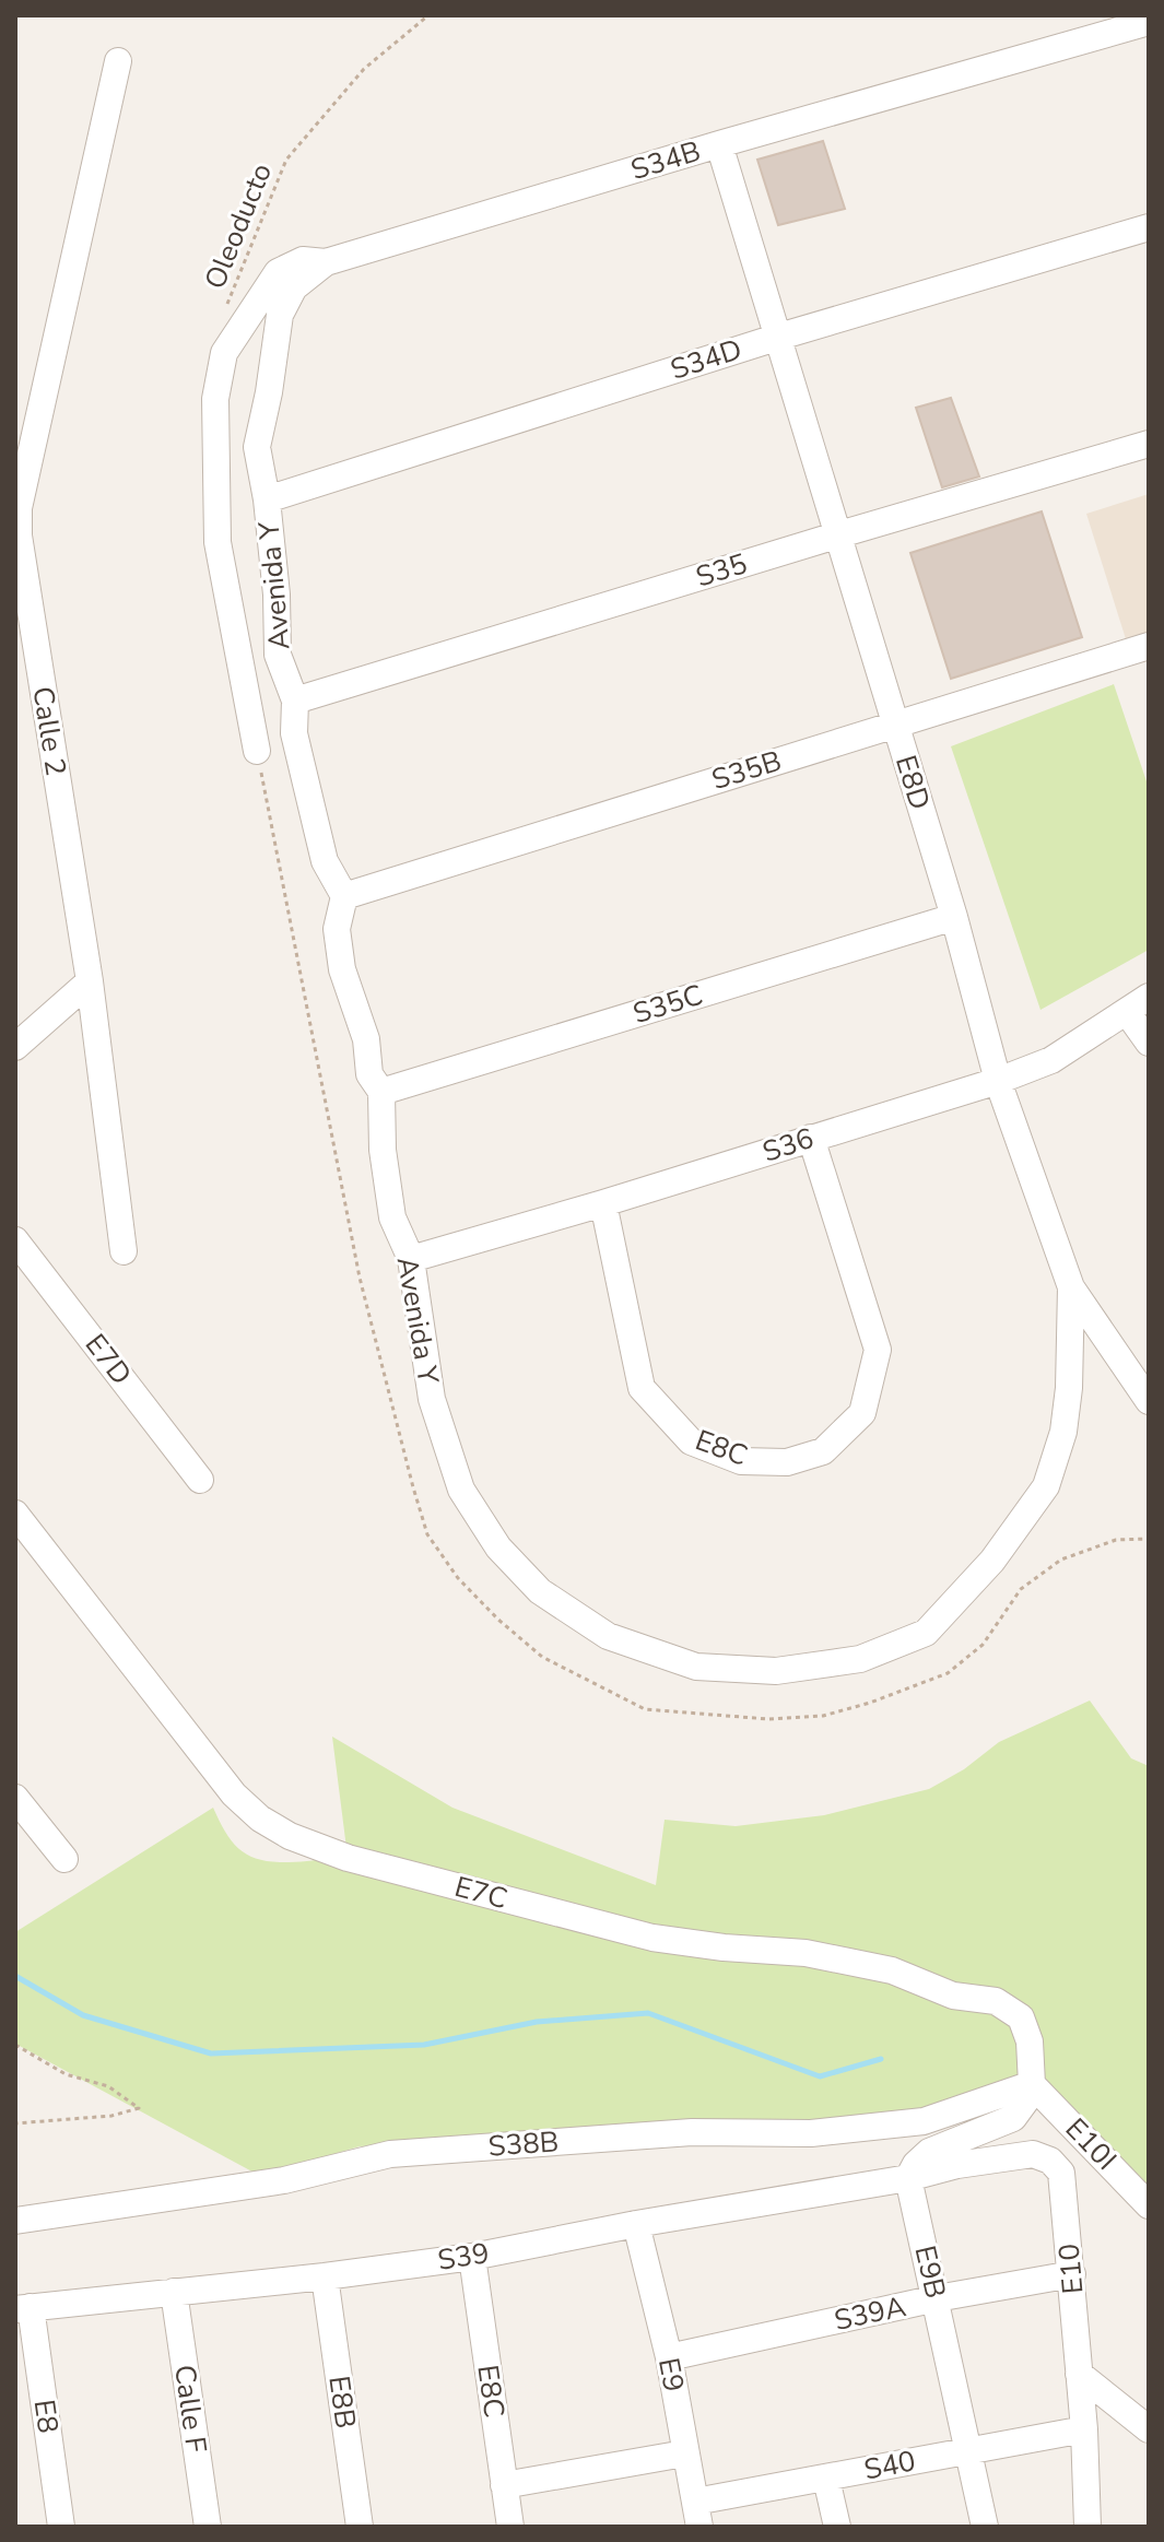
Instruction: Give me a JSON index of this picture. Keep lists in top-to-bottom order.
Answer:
{
  "streets": {
    "street": [
      "S34B",
      "S34D",
      "S35",
      "Avenida Y",
      "Calle 2",
      "S35B",
      "E8D",
      "S35C",
      "S36",
      "E7D",
      "E8C",
      "E7C",
      "S38B",
      "E10I",
      "S39",
      "E10",
      "E9B",
      "S39A",
      "E9",
      "E8B",
      "Calle F",
      "E8",
      "S40"
    ],
    "path": ["Oleoducto"]
  },
  "crossings": [
    ["S34B", "Avenida Y"],
    ["S34B", "E8D"],
    ["S34D", "Avenida Y"],
    ["S34D", "E8D"],
    ["S35", "Avenida Y"],
    ["S35", "E8D"],
    ["Avenida Y", "S35B"],
    ["Avenida Y", "E8D"],
    ["Avenida Y", "S35C"],
    ["Avenida Y", "S36"],
    ["S35B", "E8D"],
    ["E8D", "S35C"],
    ["E8D", "S36"],
    ["S36", "E8C"],
    ["E8C", "S39"],
    ["E7C", "S38B"],
    ["E7C", "E10I"],
    ["S38B", "E10I"],
    ["S39", "E10"],
    ["S39", "E9B"],
    ["S39", "E9"],
    ["S39", "E8B"],
    ["S39", "Calle F"],
    ["S39", "E8"],
    ["E10", "E9B"],
    ["E10", "S39A"],
    ["E10", "S40"],
    ["E9B", "S39A"],
    ["E9B", "S40"],
    ["S39A", "E9"],
    ["E9", "S40"]
  ]
}
